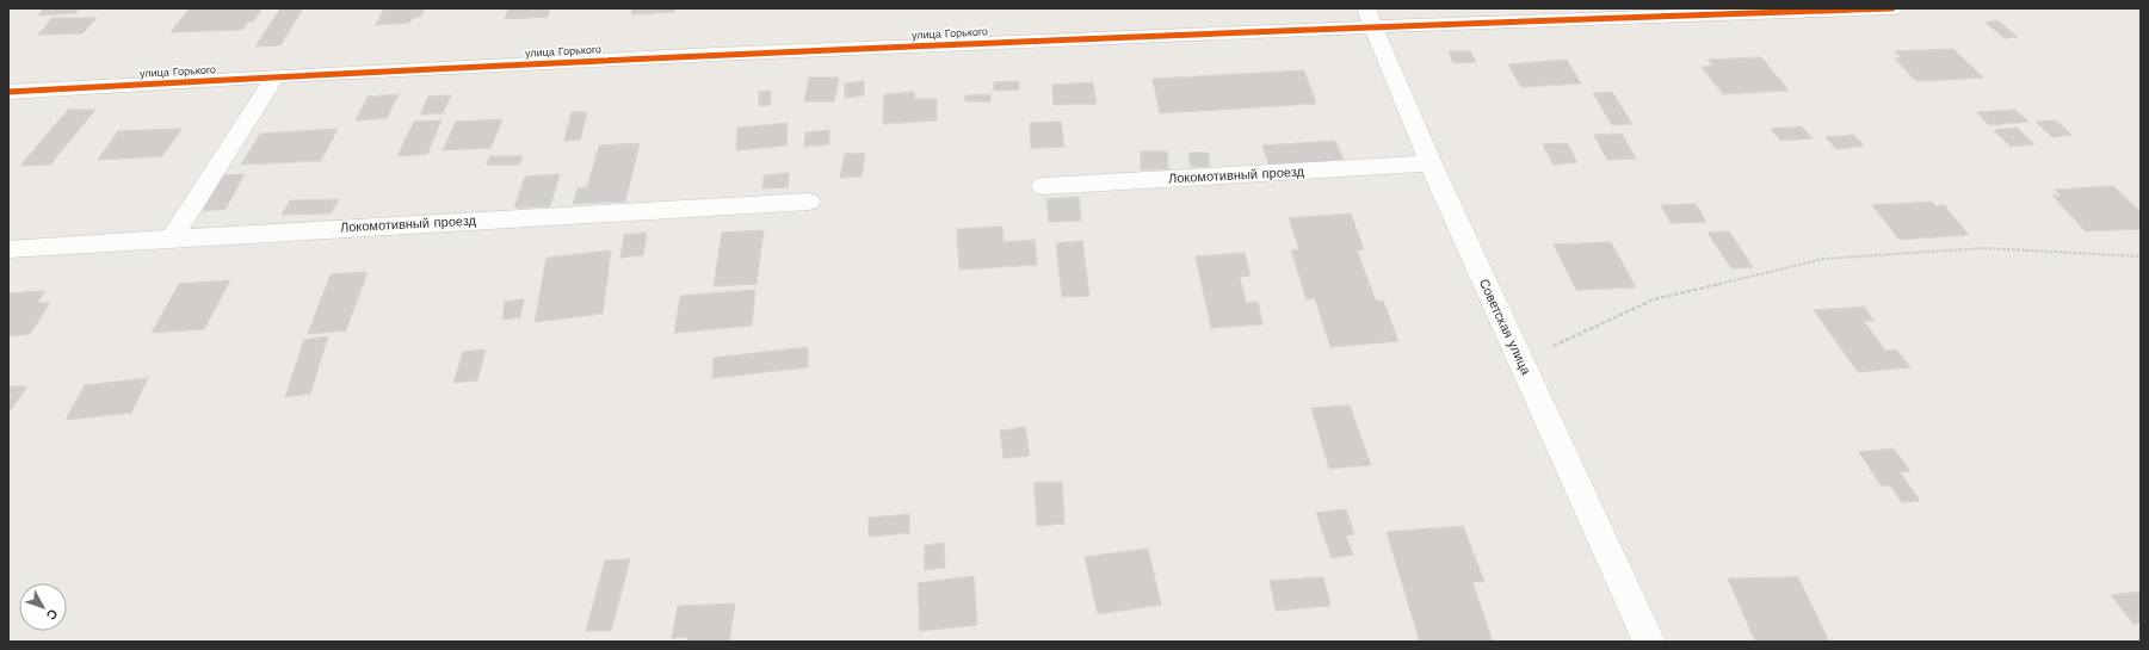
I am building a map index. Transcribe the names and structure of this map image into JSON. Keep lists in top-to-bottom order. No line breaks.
{"streets":{"street":["улица Горького","Локомотивный проезд","Советская улица"]},"crossings":[["улица Горького","Советская улица"],["Локомотивный проезд","Советская улица"]],"north":"bottom right"}
